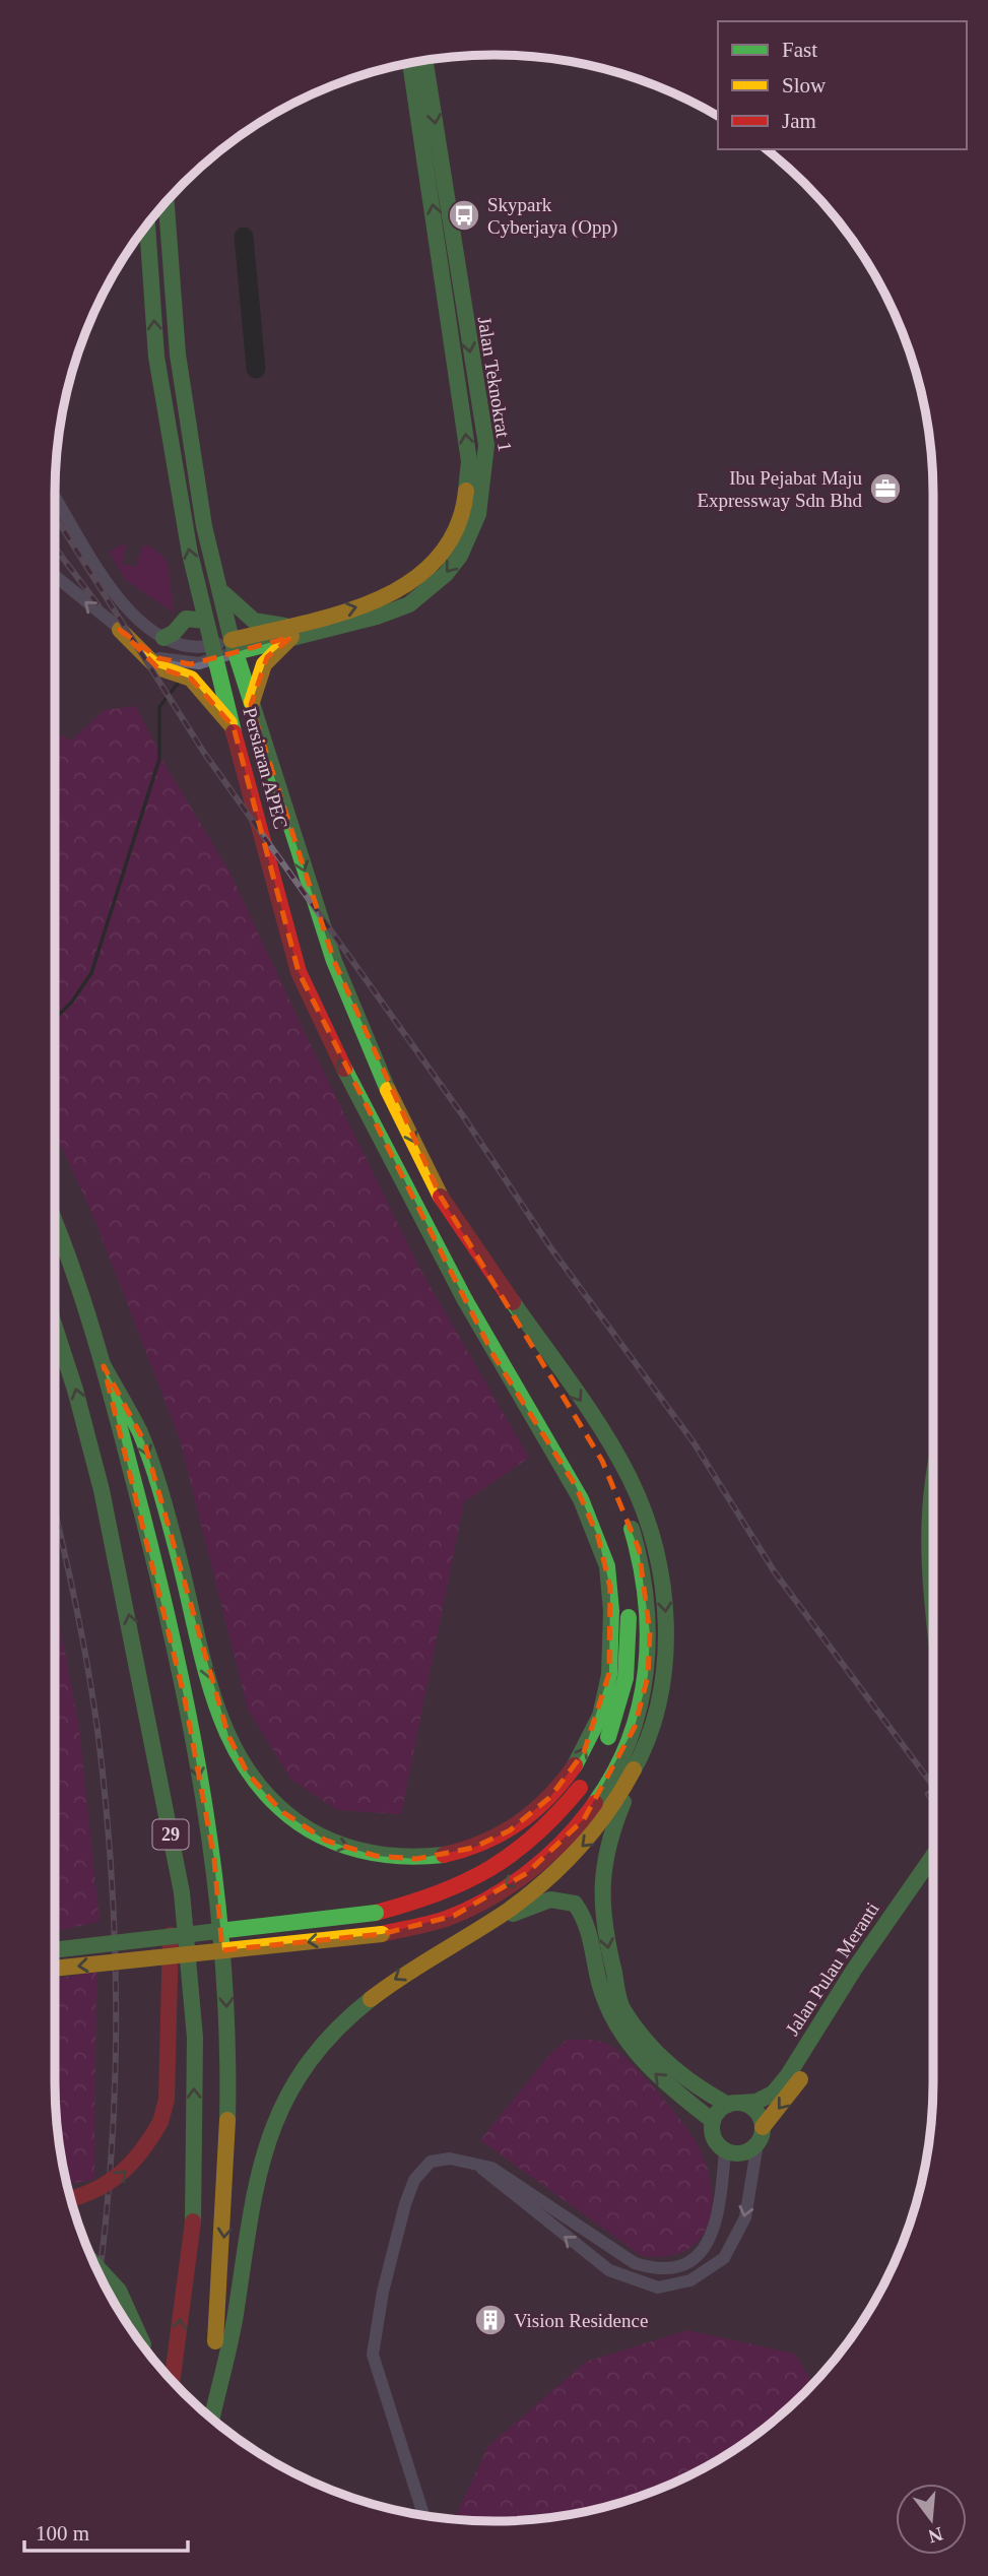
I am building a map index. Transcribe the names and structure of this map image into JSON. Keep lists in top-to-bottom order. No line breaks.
{"streets":{"main road":["Jalan Teknokrat 1","Persiaran APEC","29","Jalan Pulau Meranti"]},"crossings":[["Jalan Teknokrat 1","Persiaran APEC"]],"places":{"bus stop":["Skypark Cyberjaya (Opp)"],"office":["Ibu Pejabat Maju Expressway Sdn Bhd"],"building":["Vision Residence"]},"legend":["Fast","Slow","Jam"],"scale_bar":"100 m","north":"bottom"}
